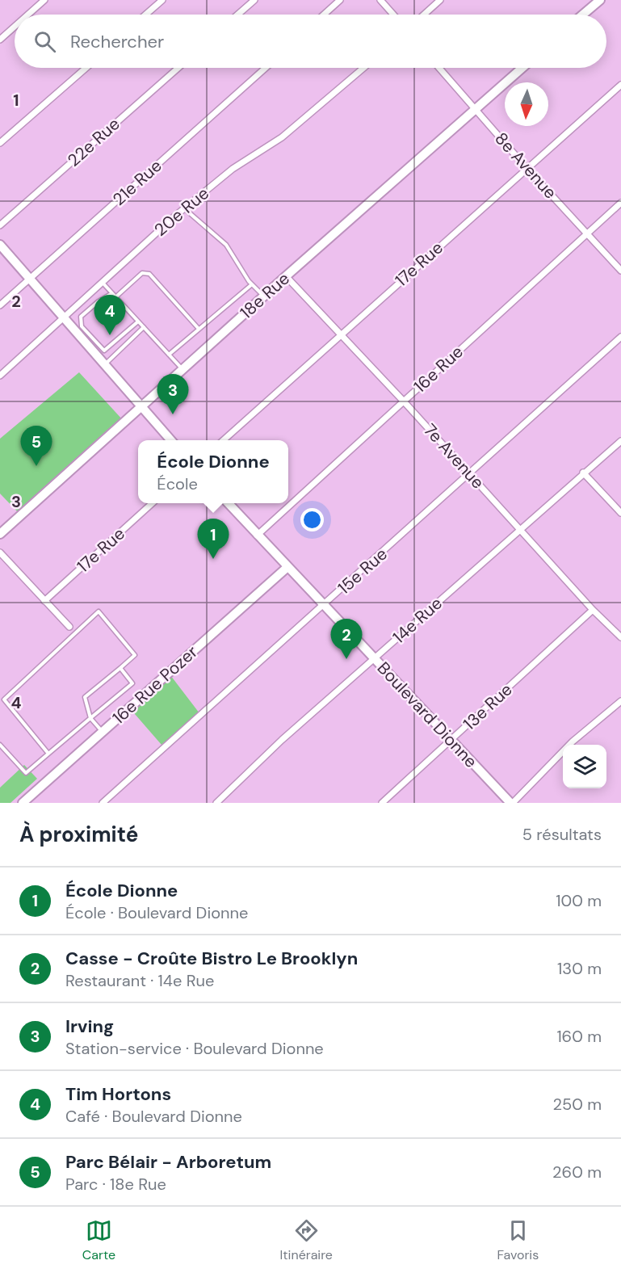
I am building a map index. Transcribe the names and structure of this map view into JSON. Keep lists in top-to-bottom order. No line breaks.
{"streets":{"main road":["18e Rue","16e Rue Pozer","Boulevard Dionne"],"street":["22e Rue","8e Avenue","21e Rue","20e Rue","17e Rue","16e Rue","7e Avenue","15e Rue","14e Rue","13e Rue"]},"crossings":[["8e Avenue","17e Rue"],["8e Avenue","18e Rue"],["8e Avenue","16e Rue"],["17e Rue","7e Avenue"],["18e Rue","7e Avenue"],["16e Rue","7e Avenue"],["16e Rue","Boulevard Dionne"],["7e Avenue","15e Rue"],["7e Avenue","14e Rue"],["7e Avenue","13e Rue"],["15e Rue","Boulevard Dionne"],["14e Rue","Boulevard Dionne"],["16e Rue Pozer","Boulevard Dionne"],["13e Rue","Boulevard Dionne"]],"north":"bottom","page":{"search":"Rechercher","pins":["4","3","5","1","2"],"popup":["École Dionne","École"],"heading":["À proximité","5 résultats"],"list":[{"mark":"1","name":"École Dionne","note":"École · Boulevard Dionne","value":"100 m"},{"mark":"2","name":"Casse - Croûte Bistro Le Brooklyn","note":"Restaurant · 14e Rue","value":"130 m"},{"mark":"3","name":"Irving","note":"Station-service · Boulevard Dionne","value":"160 m"},{"mark":"4","name":"Tim Hortons","note":"Café · Boulevard Dionne","value":"250 m"},{"mark":"5","name":"Parc Bélair - Arboretum","note":"Parc · 18e Rue","value":"260 m"}],"nav":["Carte","Itinéraire","Favoris"]},"grid":{"rows":["1","2","3","4"]}}
